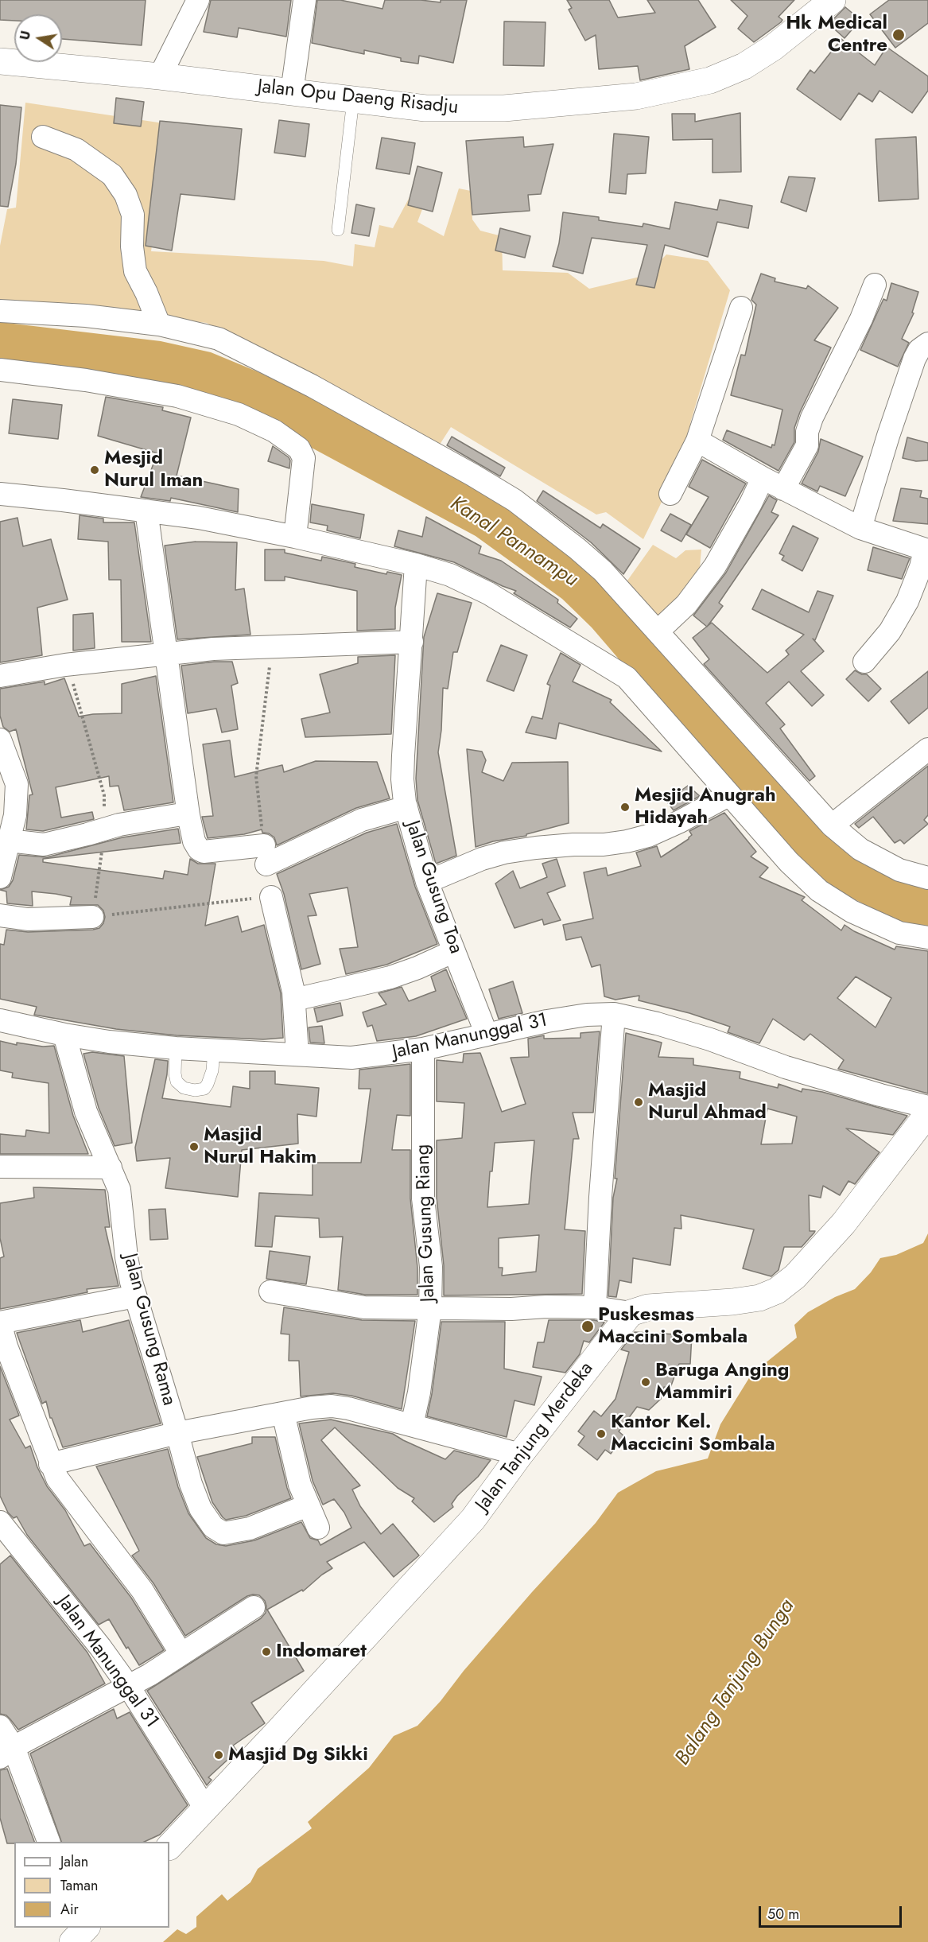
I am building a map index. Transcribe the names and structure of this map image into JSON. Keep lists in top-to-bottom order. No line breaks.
{"streets":{"street":["Jalan Opu Daeng Risadju","Jalan Gusung Toa","Jalan Manunggal 31","Jalan Gusung Riang","Jalan Gusung Rama","Jalan Tanjung Merdeka"]},"crossings":[["Jalan Gusung Toa","Jalan Manunggal 31"],["Jalan Manunggal 31","Jalan Gusung Riang"],["Jalan Manunggal 31","Jalan Gusung Rama"],["Jalan Manunggal 31","Jalan Tanjung Merdeka"]],"water":["Kanal Pannampu","Balang Tanjung Bunga"],"places":["Hk Medical Centre","Mesjid Nurul Iman","Mesjid Anugrah Hidayah","Masjid Nurul Ahmad","Masjid Nurul Hakim","Puskesmas Maccini Sombala","Baruga Anging Mammiri","Kantor Kel. Maccicini Sombala","Indomaret","Masjid Dg Sikki"],"legend":["Jalan","Taman","Air"],"scale_bar":"50 m","north":"left"}
